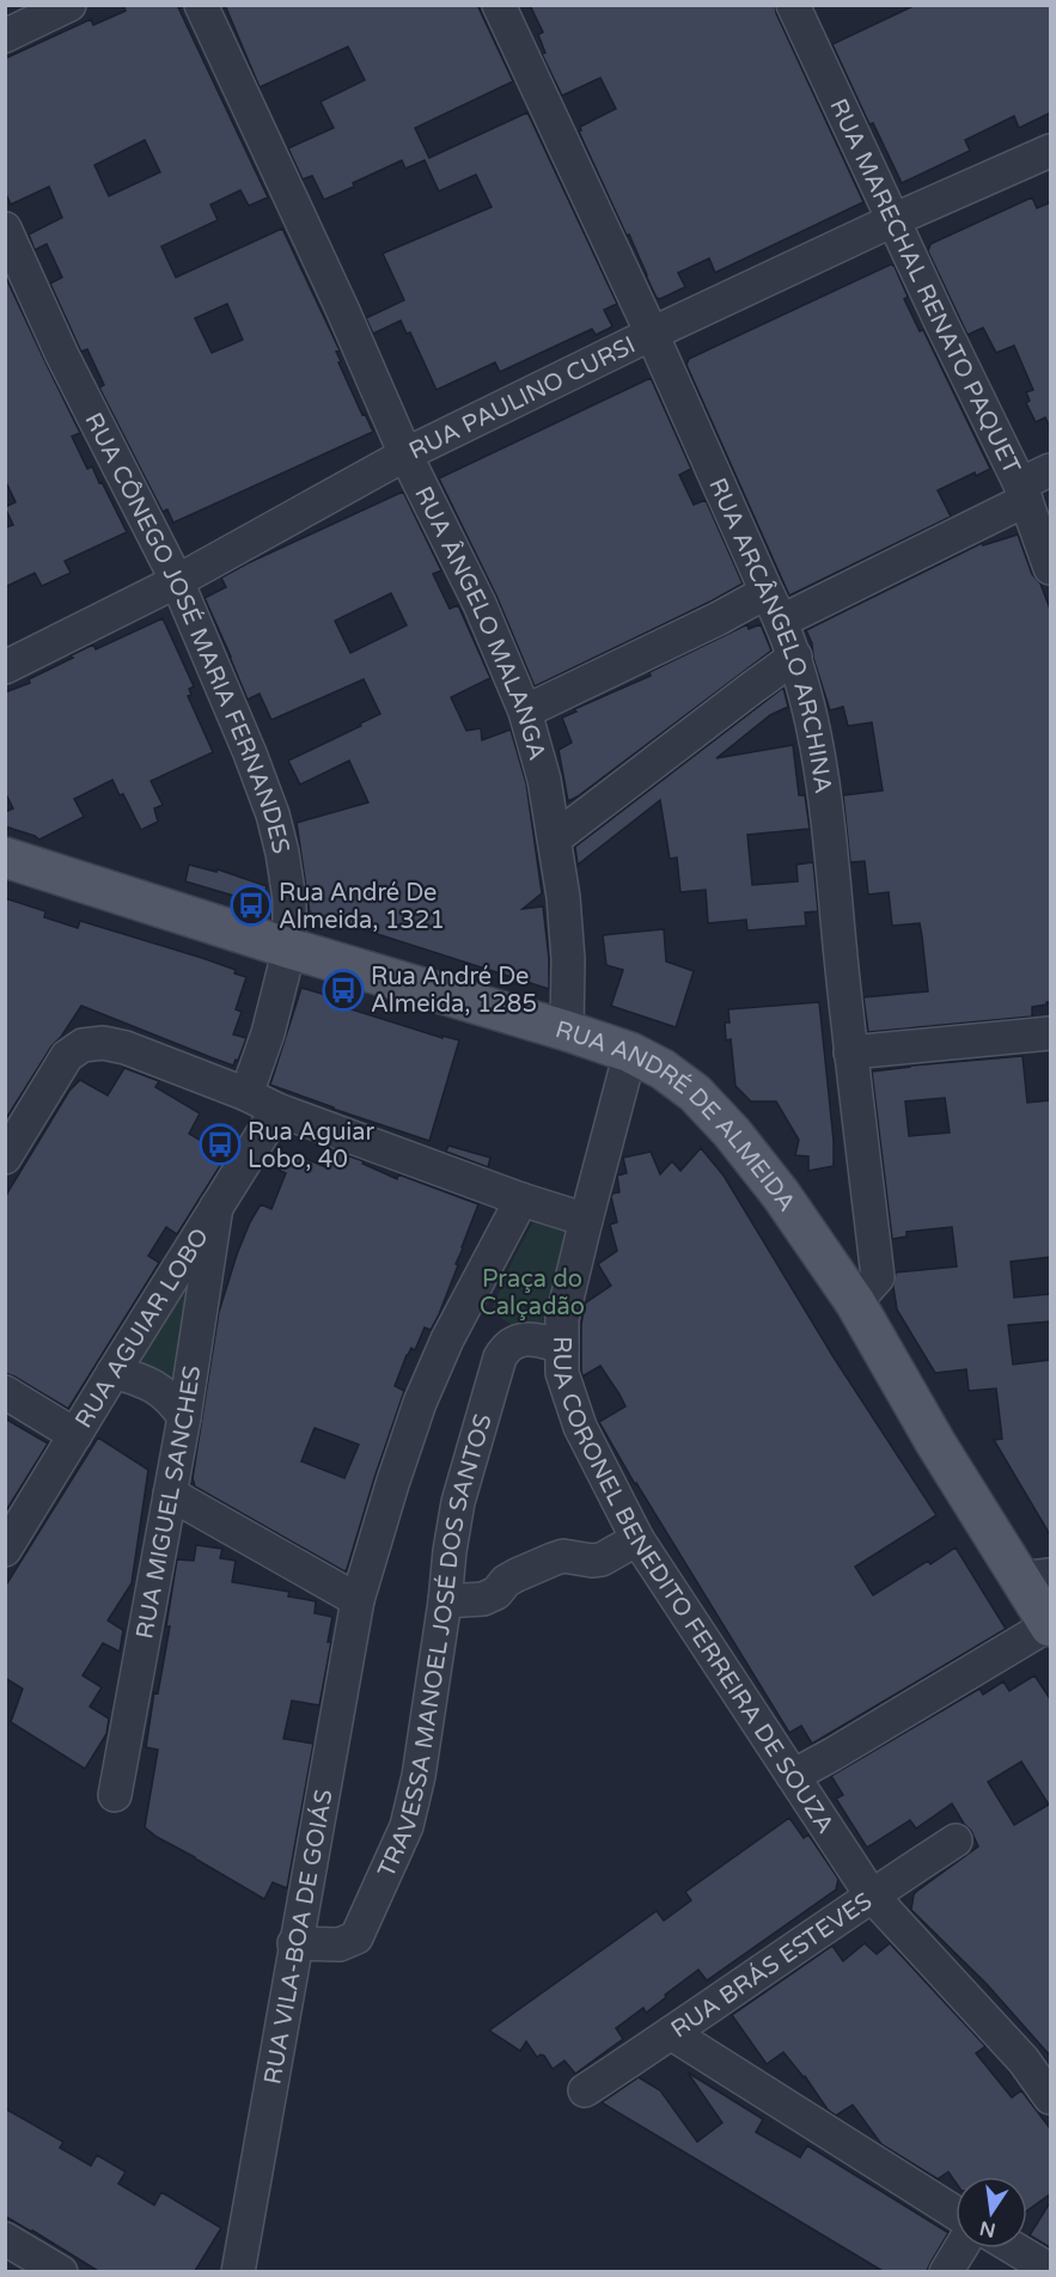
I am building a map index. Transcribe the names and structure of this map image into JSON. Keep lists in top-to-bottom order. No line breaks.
{"streets":{"main road":["RUA ANDRÉ DE ALMEIDA"],"street":["RUA MARECHAL RENATO PAQUET","RUA PAULINO CURSI","RUA ÂNGELO MALANGA","RUA CÔNEGO JOSÉ MARIA FERNANDES","RUA ARCÂNGELO ARCHINA","RUA AGUIAR LOBO","RUA MIGUEL SANCHES","RUA CORONEL BENEDITO FERREIRA DE SOUZA","TRAVESSA MANOEL JOSÉ DOS SANTOS","RUA VILA-BOA DE GOIÁS","RUA BRÁS ESTEVES"]},"crossings":[["RUA MARECHAL RENATO PAQUET","RUA PAULINO CURSI"],["RUA PAULINO CURSI","RUA ÂNGELO MALANGA"],["RUA PAULINO CURSI","RUA CÔNEGO JOSÉ MARIA FERNANDES"],["RUA PAULINO CURSI","RUA ARCÂNGELO ARCHINA"],["RUA ÂNGELO MALANGA","RUA ANDRÉ DE ALMEIDA"],["RUA CÔNEGO JOSÉ MARIA FERNANDES","RUA ANDRÉ DE ALMEIDA"],["RUA ARCÂNGELO ARCHINA","RUA ANDRÉ DE ALMEIDA"],["RUA ANDRÉ DE ALMEIDA","RUA CORONEL BENEDITO FERREIRA DE SOUZA"],["RUA AGUIAR LOBO","RUA MIGUEL SANCHES"],["RUA CORONEL BENEDITO FERREIRA DE SOUZA","TRAVESSA MANOEL JOSÉ DOS SANTOS"],["RUA CORONEL BENEDITO FERREIRA DE SOUZA","RUA BRÁS ESTEVES"],["TRAVESSA MANOEL JOSÉ DOS SANTOS","RUA VILA-BOA DE GOIÁS"]],"parks":["Praça do Calçadão"],"places":{"bus stop":["Rua André De Almeida, 1321","Rua André De Almeida, 1285","Rua Aguiar Lobo, 40"]},"north":"bottom"}
